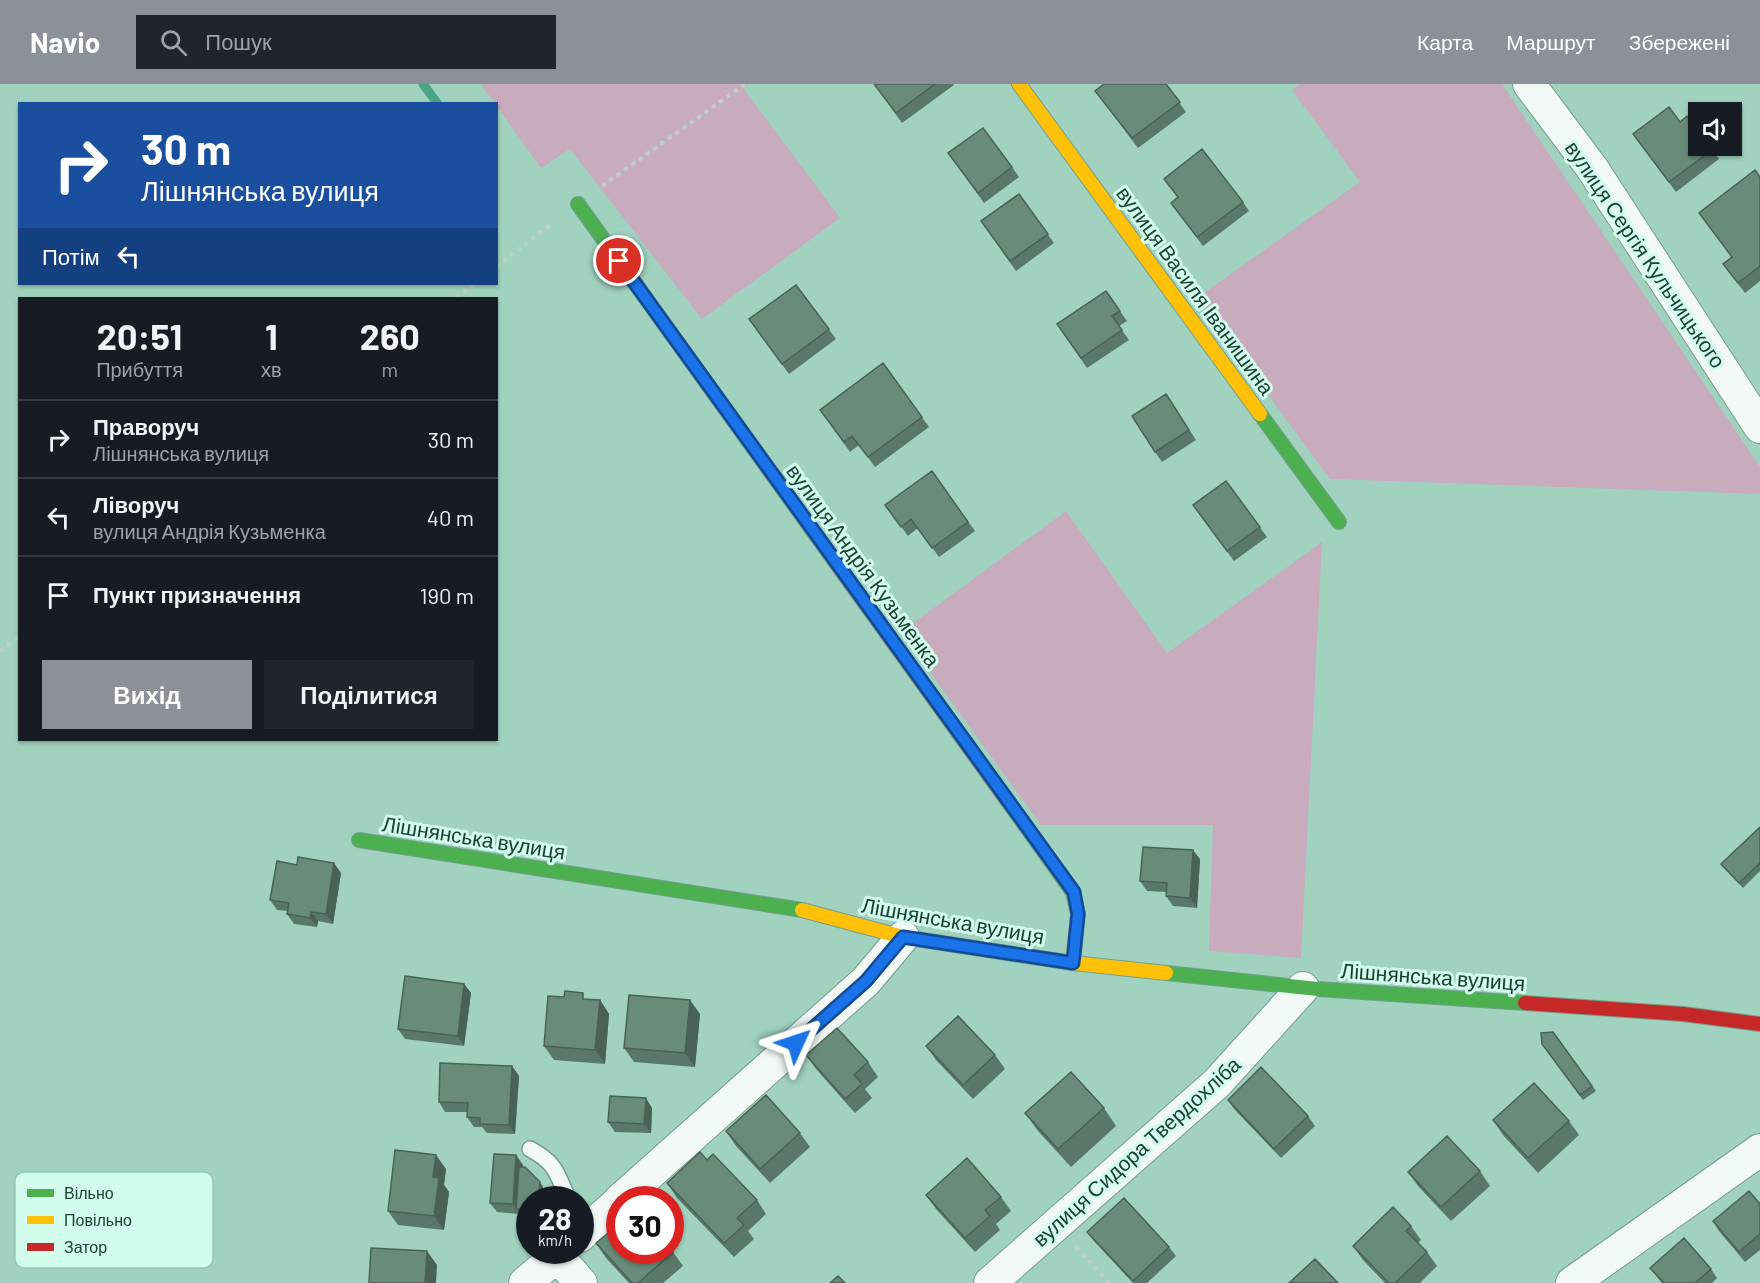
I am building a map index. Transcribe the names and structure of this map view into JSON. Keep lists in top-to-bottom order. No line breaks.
{"streets":{"street":["вулиця Сергія Кульчицького","вулиця Василя Іванишина","вулиця Андрія Кузьменка","Лішнянська вулиця","вулиця Сидора Твердохліба"]},"crossings":[["вулиця Андрія Кузьменка","Лішнянська вулиця"],["Лішнянська вулиця","вулиця Сидора Твердохліба"]],"legend":["Вільно","Повільно","Затор"],"page":{"header":"Navio","search":"Пошук","nav":["Карта","Маршрут","Збережені"],"turn":["30 m","Лішнянська вулиця"],"then":"Потім","eta":["20:51","Прибуття","1","хв","260","m"],"list":[{"name":"Праворуч","note":"Лішнянська вулиця","value":"30 m"},{"name":"Ліворуч","note":"вулиця Андрія Кузьменка","value":"40 m"},{"name":"Пункт призначення","value":"190 m"}],"buttons":["Вихід","Поділитися"],"speed":"28 km/h","limit":"30"}}
